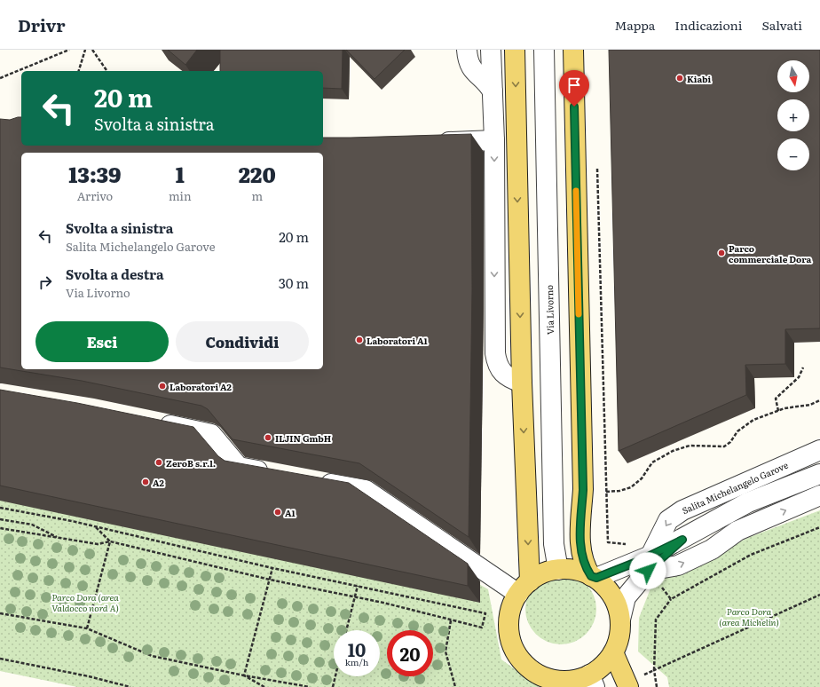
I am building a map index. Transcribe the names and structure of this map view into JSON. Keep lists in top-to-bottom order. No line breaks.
{"streets":{"street":["Via Livorno","Salita Michelangelo Garove"]},"crossings":[["Via Livorno","Salita Michelangelo Garove"]],"parks":["Parco Dora (area Valdocco nord A)","Parco Dora (area Michelin)"],"places":["Kiabi","Parco commerciale Dora","Laboratori A1","Laboratori A2","ILJIN GmbH","ZeroB s.r.l.","A2","A1"],"north":"bottom","page":{"header":"Drivr","nav":["Mappa","Indicazioni","Salvati"],"map_buttons":["+","−"],"turn":["20 m","Svolta a sinistra"],"eta":["13:39","Arrivo","1","min","220","m"],"list":[{"name":"Svolta a sinistra","note":"Salita Michelangelo Garove","value":"20 m"},{"name":"Svolta a destra","note":"Via Livorno","value":"30 m"}],"buttons":["Esci","Condividi"],"speed":"10 km/h","limit":"20"}}
